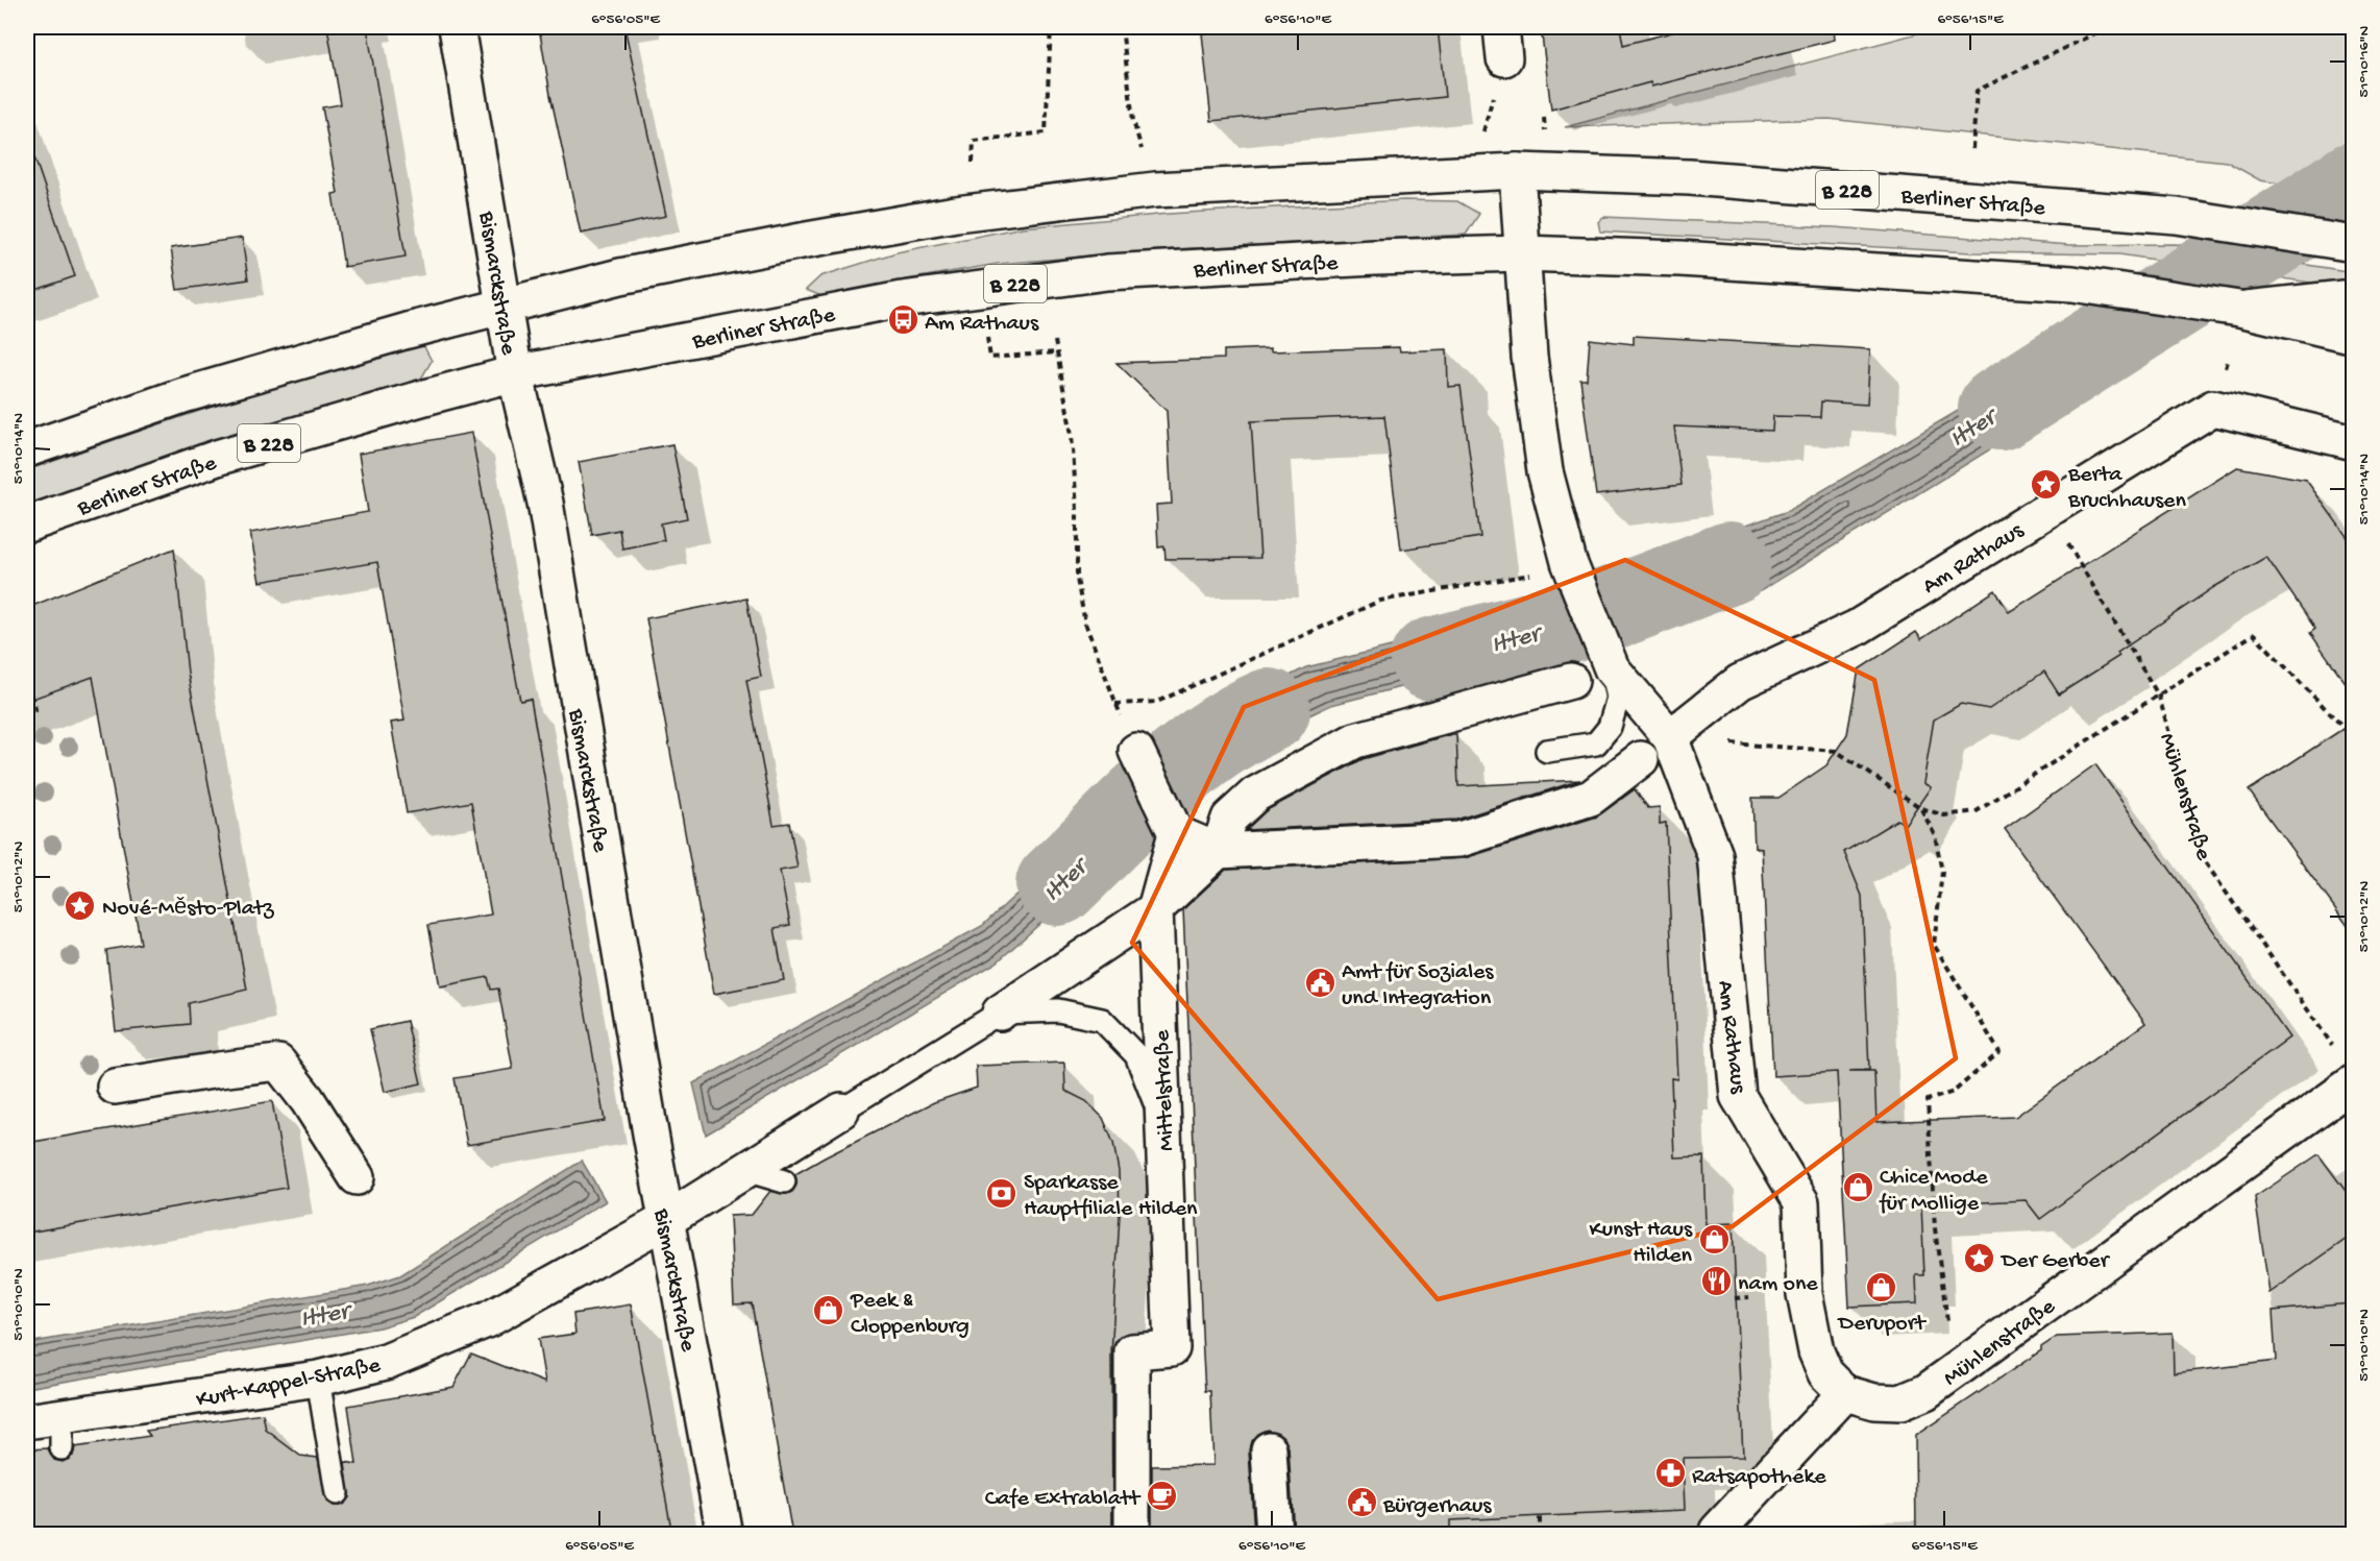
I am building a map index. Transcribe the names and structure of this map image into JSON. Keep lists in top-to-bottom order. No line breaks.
{"streets":{"street":["B 228","Berliner Straße","Bismarckstraße","Am Rathaus","Mühlenstraße","Mittelstraße","Kurt-Kappel-Straße"]},"crossings":[["Berliner Straße","Bismarckstraße"],["Berliner Straße","Am Rathaus"],["Bismarckstraße","Kurt-Kappel-Straße"],["Am Rathaus","Mühlenstraße"]],"water":["Itter"],"places":{"bus stop":["Am Rathaus"],"place":["Berta Bruchhausen","Nové-Město-Platz","Der Gerber"],"public building":["Amt für Soziales und Integration","Bürgerhaus"],"shop":["Chice Mode für Mollige","Kunst Haus Hilden","Deruport","Peek & Cloppenburg"],"bank":["Sparkasse Hauptfiliale Hilden"],"restaurant":["nam one"],"pharmacy":["Ratsapotheke"],"cafe":["Cafe Extrablatt"]},"coordinates":["6°56'05\"E","6°56'10\"E","6°56'15\"E","51°10'16\"N","51°10'14\"N","51°10'12\"N","51°10'10\"N"]}
